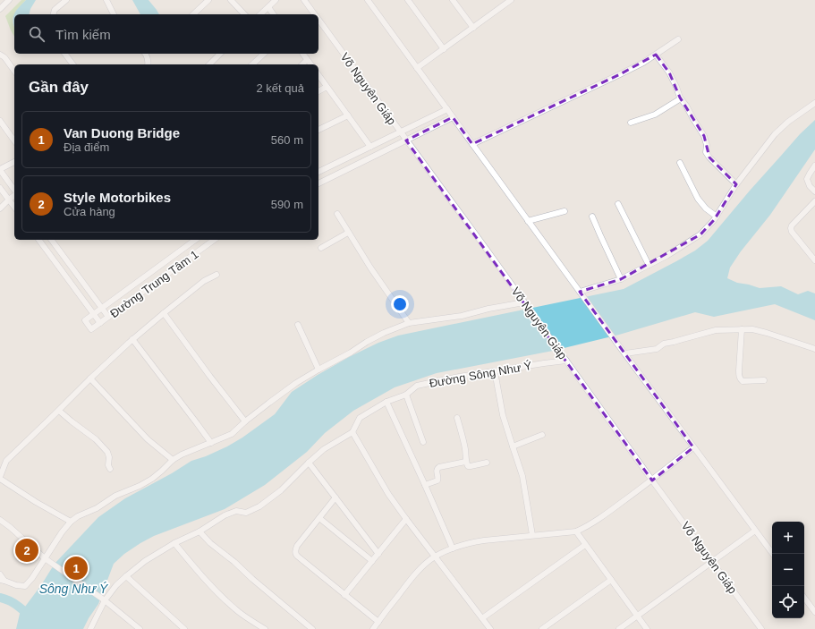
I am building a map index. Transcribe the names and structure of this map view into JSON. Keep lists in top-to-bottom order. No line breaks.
{"streets":{"street":["Võ Nguyên Giáp","Đường Trung Tâm 1","Đường Sông Như Ý"]},"crossings":[["Võ Nguyên Giáp","Đường Sông Như Ý"]],"water":["Sông Như Ý"],"page":{"search":"Tìm kiếm","heading":["Gần đây","2 kết quả"],"list":[{"mark":"1","name":"Van Duong Bridge","note":"Địa điểm","value":"560 m"},{"mark":"2","name":"Style Motorbikes","note":"Cửa hàng","value":"590 m"}],"map_buttons":["+","−"],"pins":["2","1"]}}
